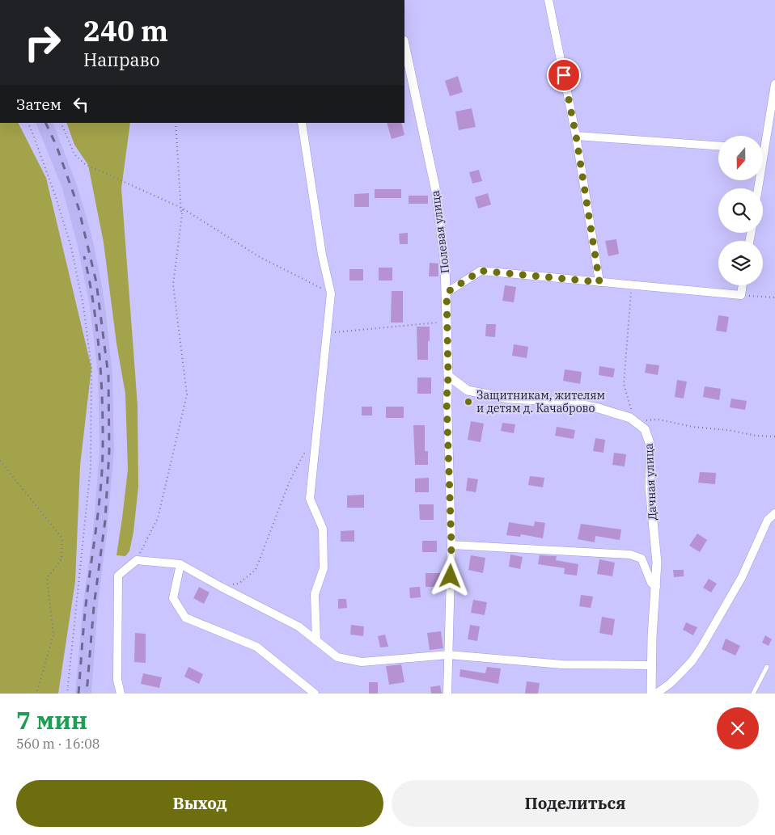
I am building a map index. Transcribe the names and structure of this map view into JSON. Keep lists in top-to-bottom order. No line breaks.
{"streets":{"street":["Полевая улица","Дачная улица"]},"places":["Защитникам, жителям и детям д. Качаброво"],"north":"bottom","page":{"turn":["240 m","Направо"],"then":"Затем","heading":["7 мин","560 m · 16:08"],"buttons":["Выход","Поделиться"]}}
